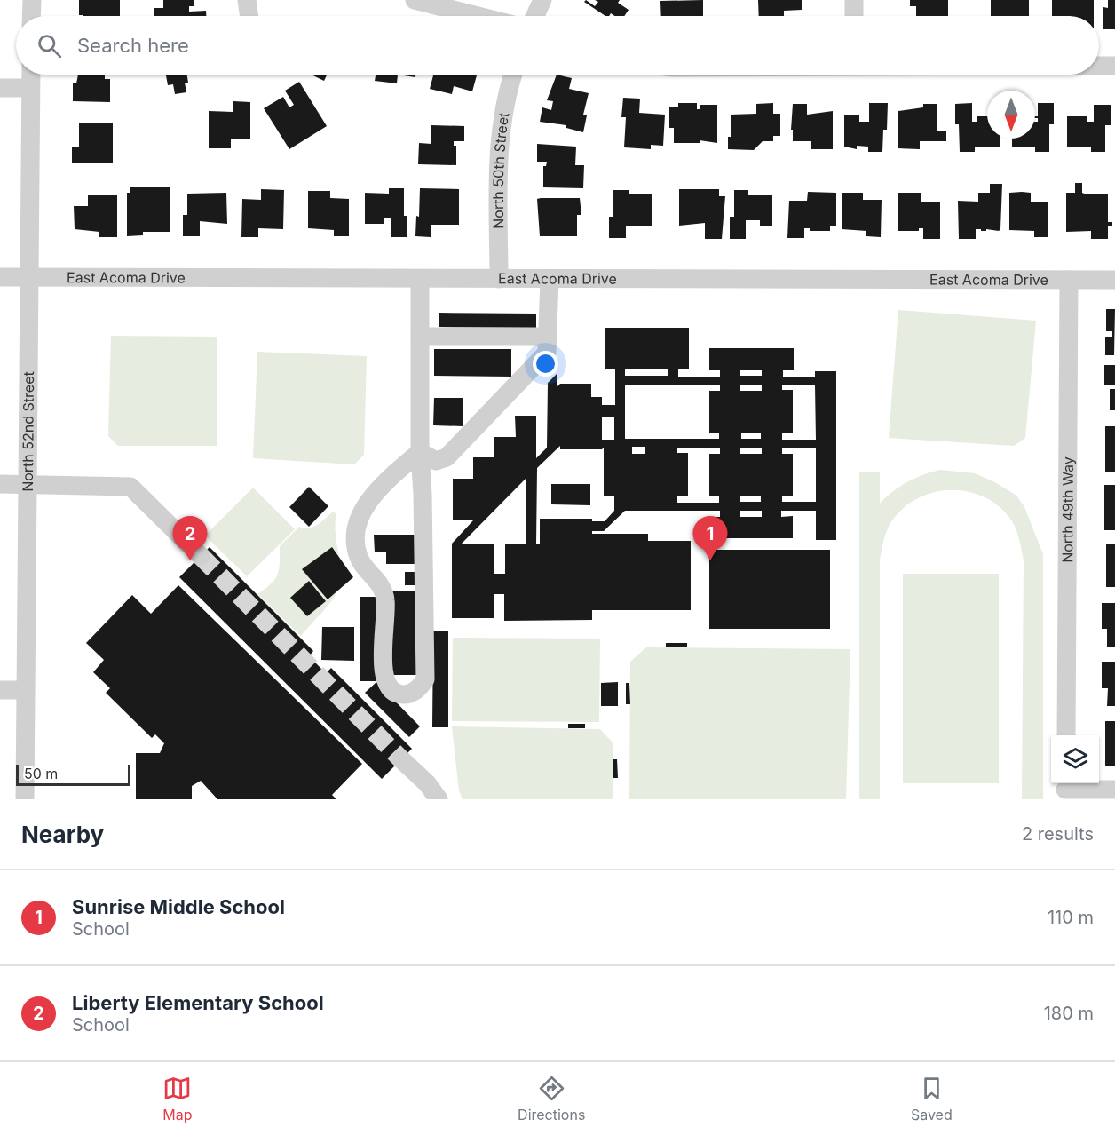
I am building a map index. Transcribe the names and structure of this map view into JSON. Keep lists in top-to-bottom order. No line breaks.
{"streets":{"street":["North 50th Street","East Acoma Drive","North 52nd Street","North 49th Way"]},"crossings":[["North 50th Street","East Acoma Drive"],["East Acoma Drive","North 52nd Street"],["East Acoma Drive","North 49th Way"]],"scale_bar":"50 m","north":"bottom","page":{"search":"Search here","pins":["1","2"],"scale":"50 m","heading":["Nearby","2 results"],"list":[{"mark":"1","name":"Sunrise Middle School","note":"School","value":"110 m"},{"mark":"2","name":"Liberty Elementary School","note":"School","value":"180 m"}],"nav":["Map","Directions","Saved"]}}
